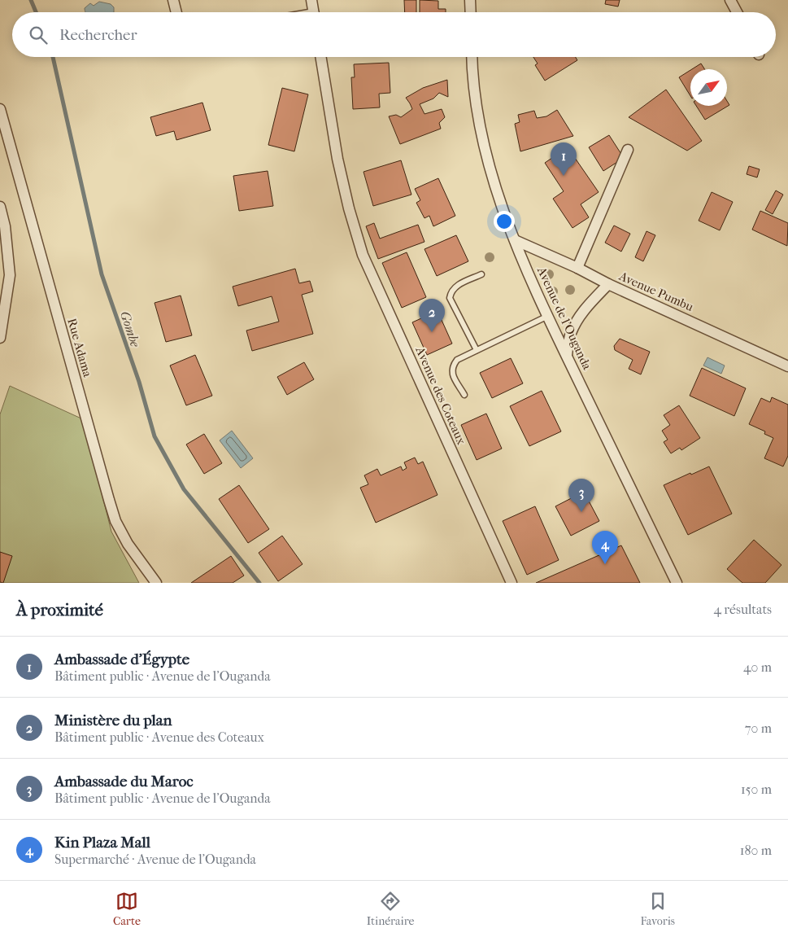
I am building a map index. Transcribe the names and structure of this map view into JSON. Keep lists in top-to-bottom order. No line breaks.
{"streets":{"street":["Avenue Pumbu","Avenue de l’Ouganda","Rue Adama","Avenue des Coteaux"]},"crossings":[["Avenue Pumbu","Avenue de l’Ouganda"]],"water":["Gombe"],"north":"top right","page":{"search":"Rechercher","pins":["1","2","3","4"],"heading":["À proximité","4 résultats"],"list":[{"mark":"1","name":"Ambassade d'Égypte","note":"Bâtiment public · Avenue de l’Ouganda","value":"40 m"},{"mark":"2","name":"Ministère du plan","note":"Bâtiment public · Avenue des Coteaux","value":"70 m"},{"mark":"3","name":"Ambassade du Maroc","note":"Bâtiment public · Avenue de l’Ouganda","value":"150 m"},{"mark":"4","name":"Kin Plaza Mall","note":"Supermarché · Avenue de l’Ouganda","value":"180 m"}],"nav":["Carte","Itinéraire","Favoris"]}}
